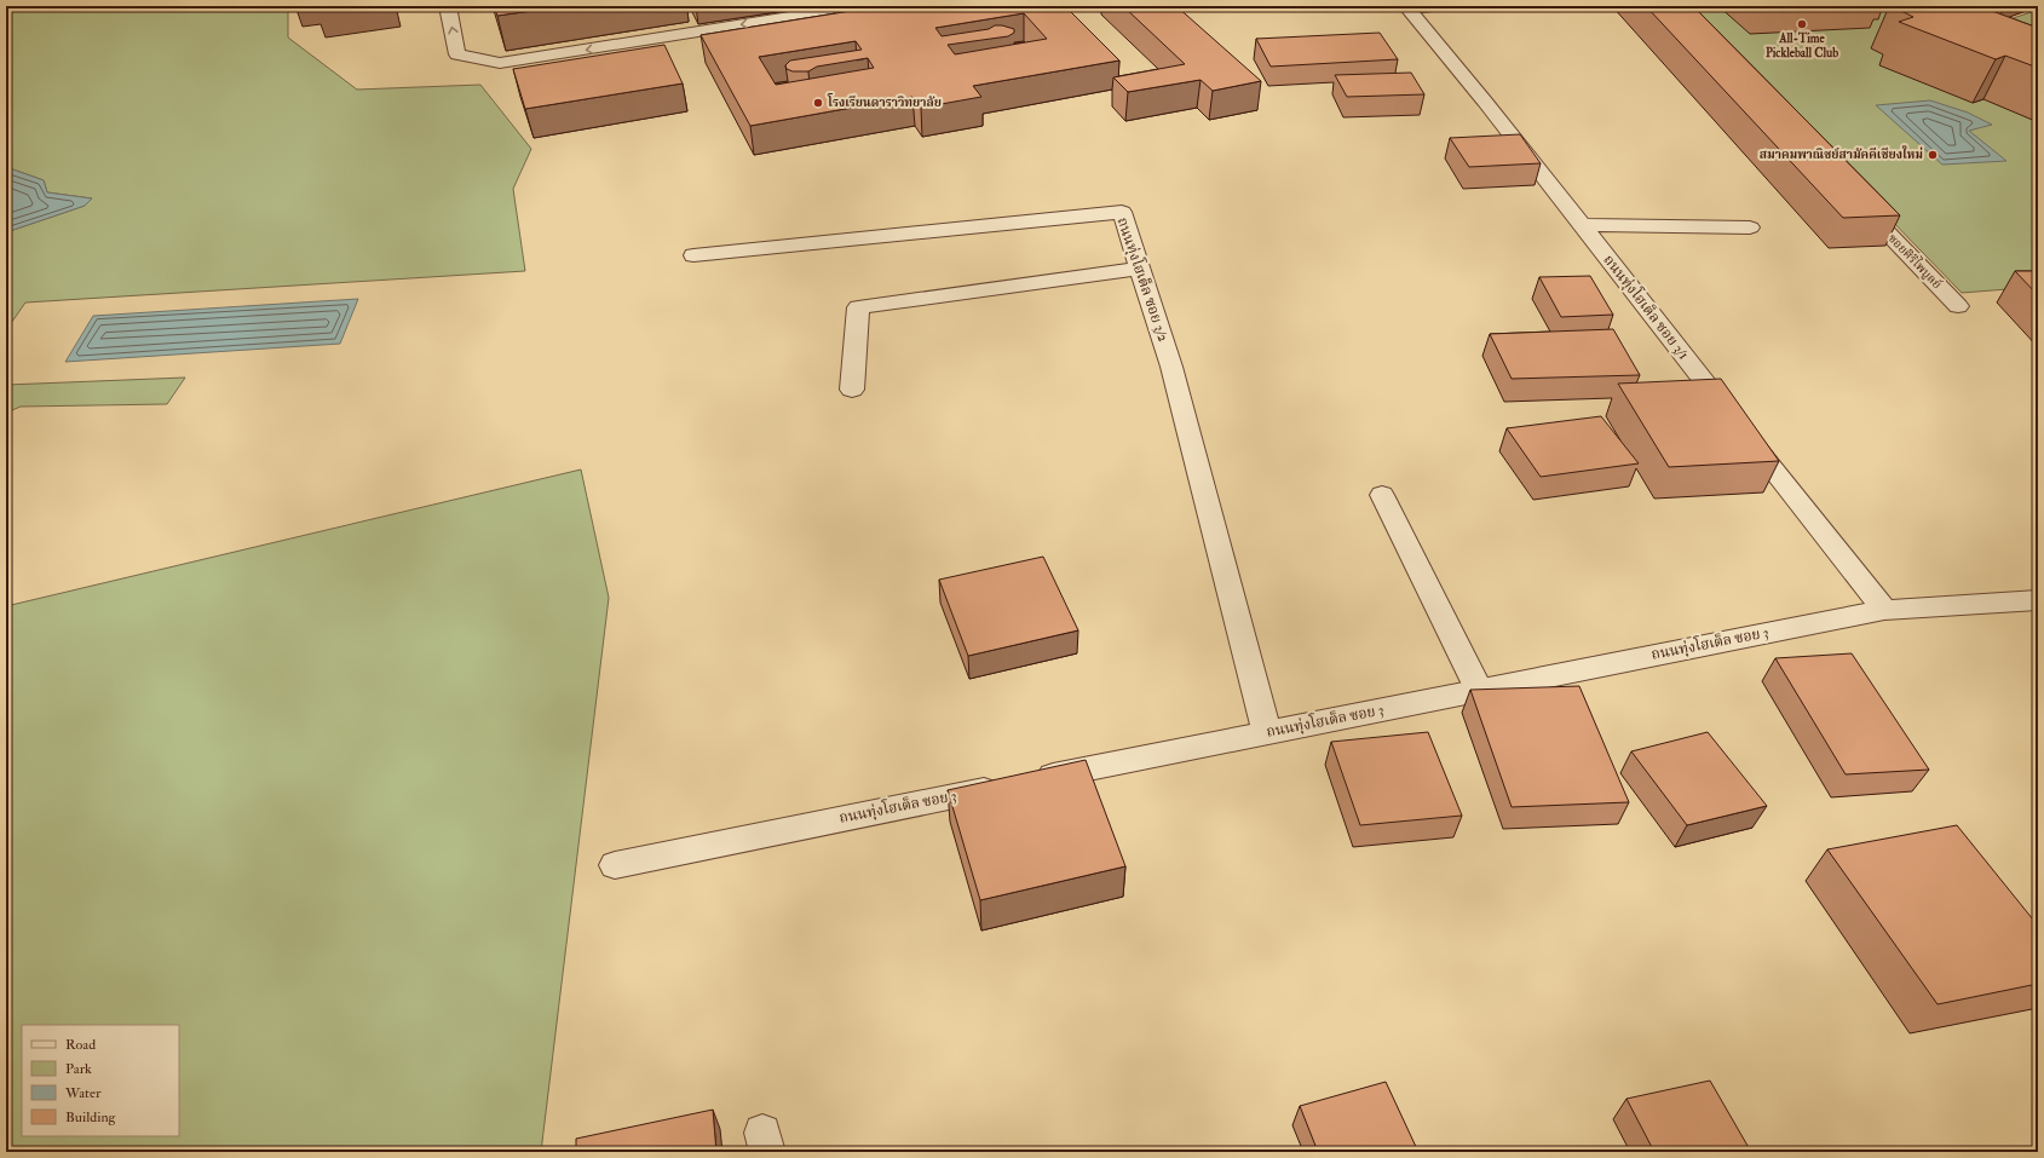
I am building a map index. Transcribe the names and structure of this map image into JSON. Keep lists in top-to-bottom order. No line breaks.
{"streets":{"street":["ซอยศิริไพบูลย์","ถนนทุ่งโฮเต็ล ซอย 3/2","ถนนทุ่งโฮเต็ล ซอย 3/1","ถนนทุ่งโฮเต็ล ซอย 3"]},"crossings":[["ถนนทุ่งโฮเต็ล ซอย 3/2","ถนนทุ่งโฮเต็ล ซอย 3"],["ถนนทุ่งโฮเต็ล ซอย 3/1","ถนนทุ่งโฮเต็ล ซอย 3"]],"places":["All-Time Pickleball Club","โรงเรียนดาราวิทยาลัย","สมาคมพาณิชย์สามัคคีเชียงใหม่"],"legend":["Road","Park","Water","Building"]}
